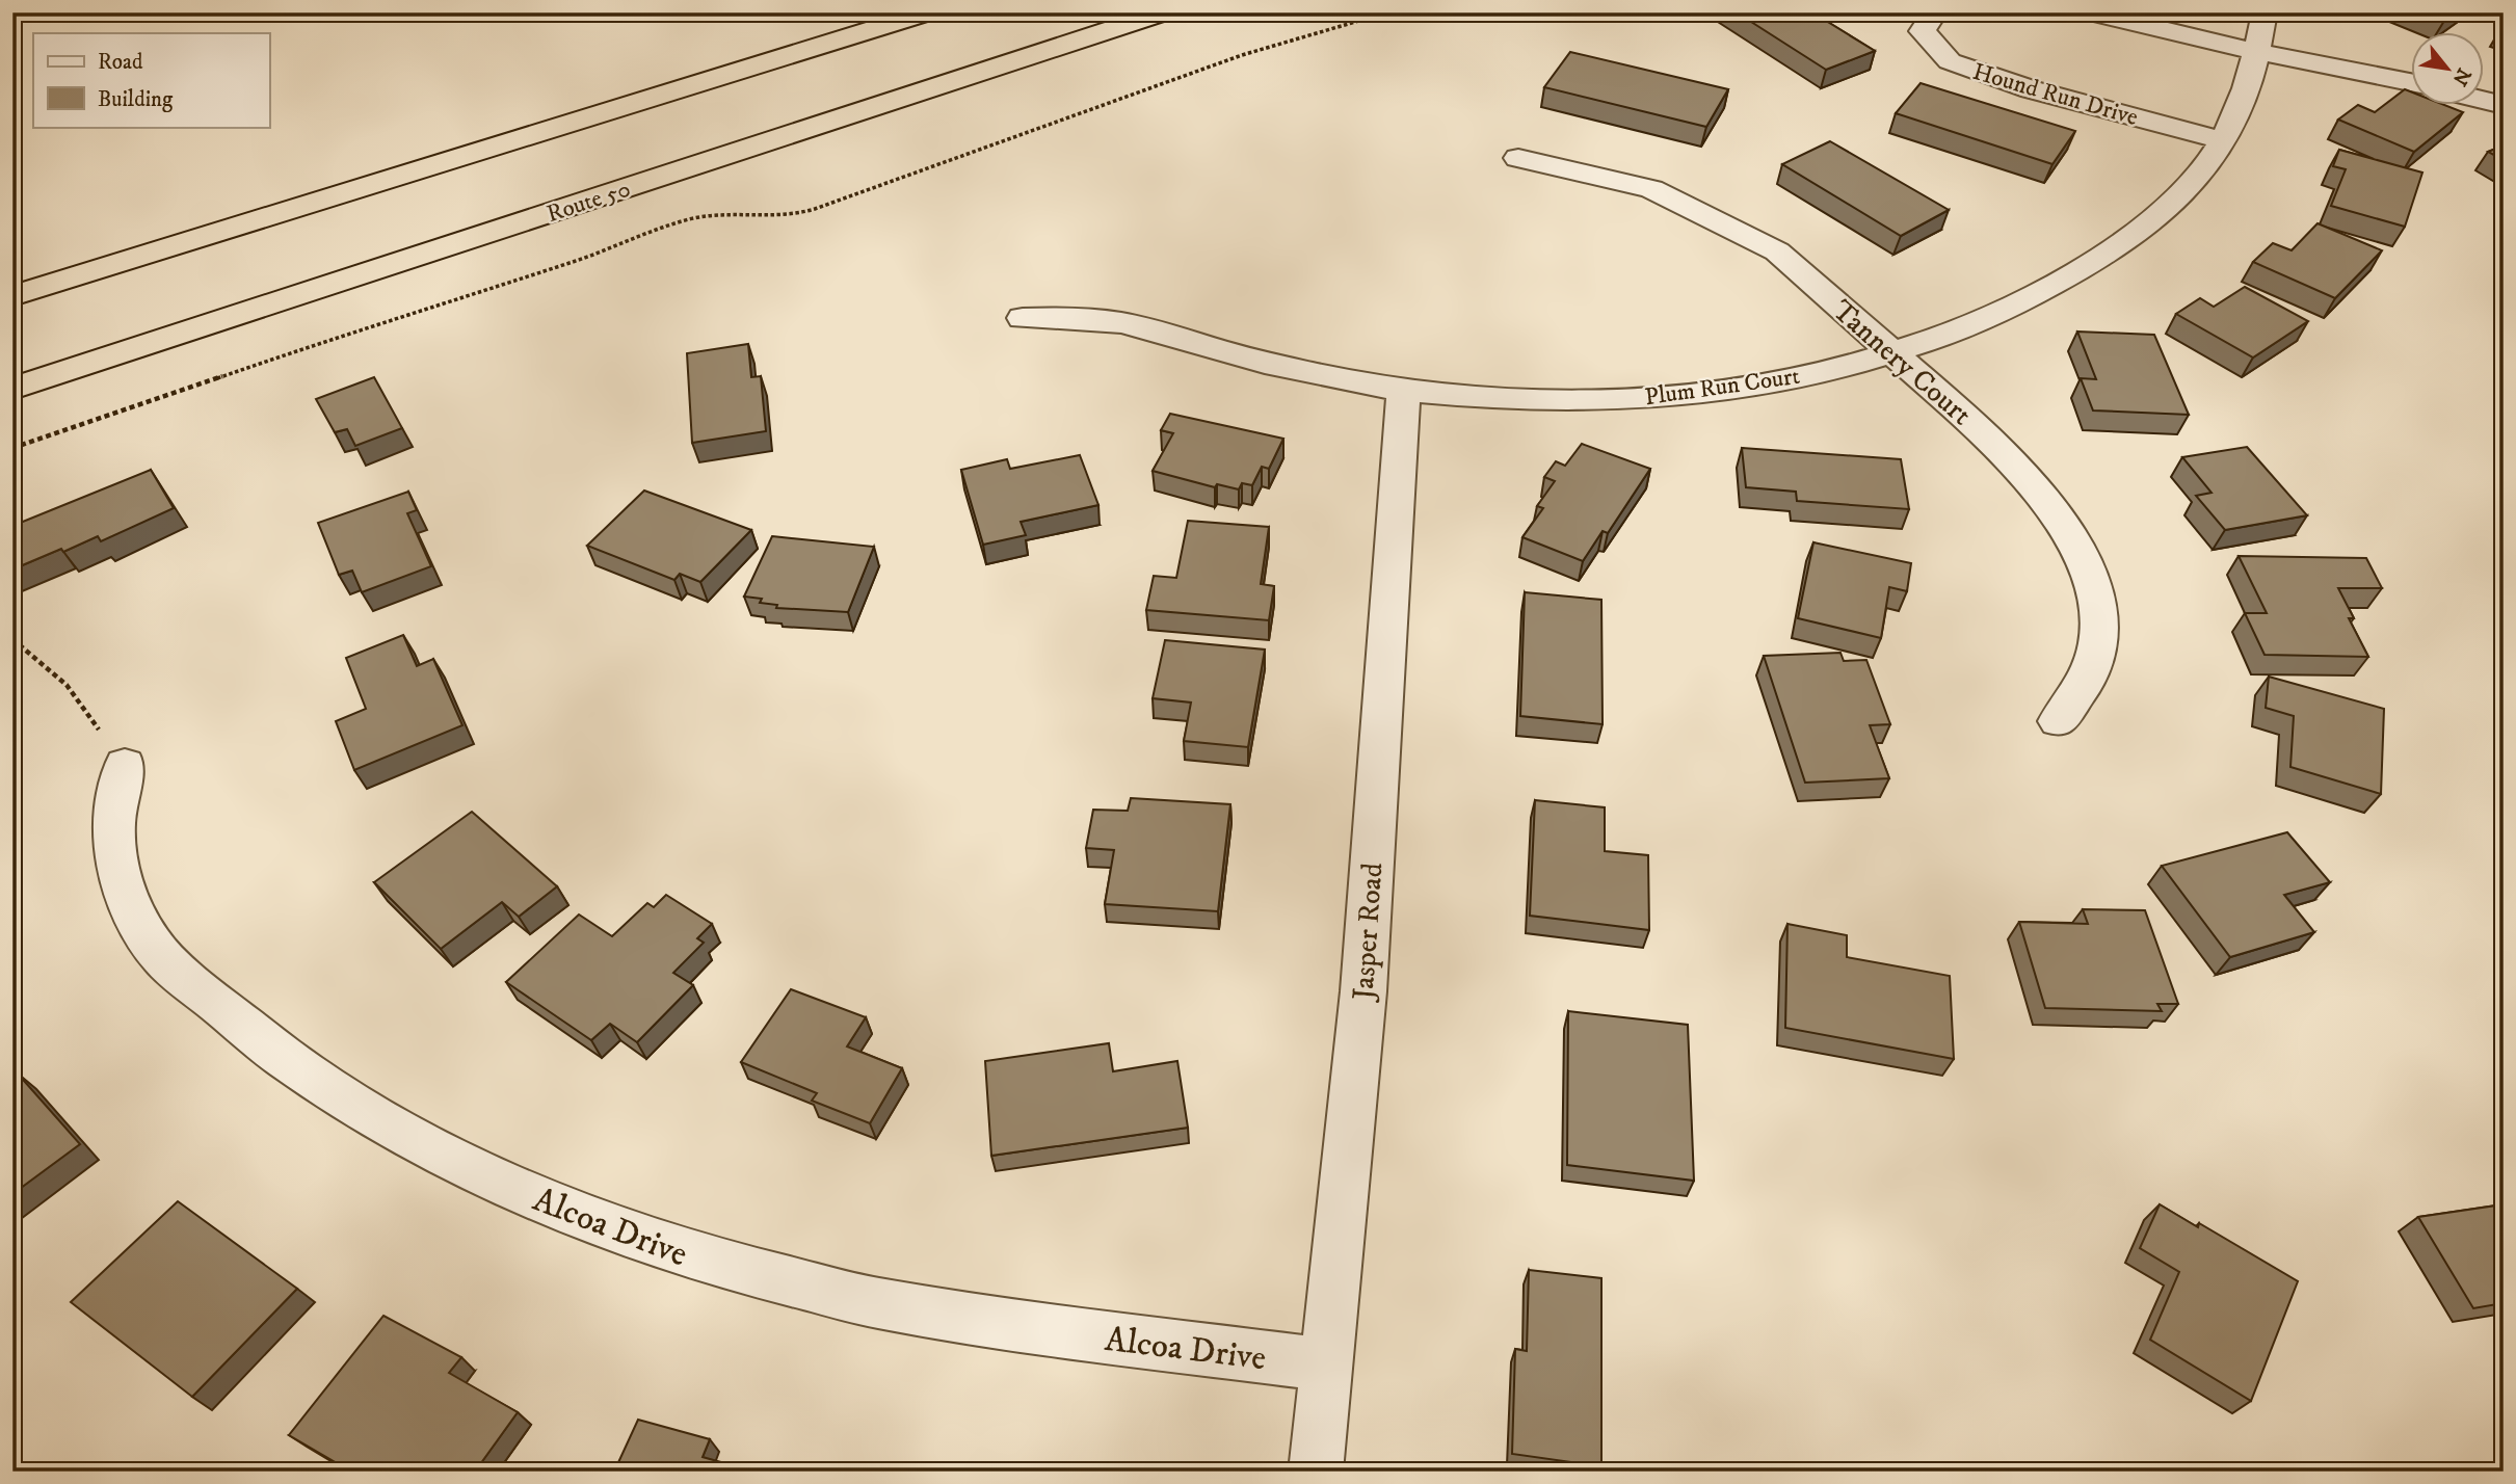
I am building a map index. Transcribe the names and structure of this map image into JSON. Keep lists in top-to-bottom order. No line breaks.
{"streets":{"highway":["Route 50"],"street":["Hound Run Drive","Tannery Court","Plum Run Court","Jasper Road","Alcoa Drive"]},"crossings":[["Hound Run Drive","Plum Run Court"],["Tannery Court","Plum Run Court"],["Plum Run Court","Jasper Road"],["Jasper Road","Alcoa Drive"]],"legend":["Road","Building"],"north":"bottom right"}
